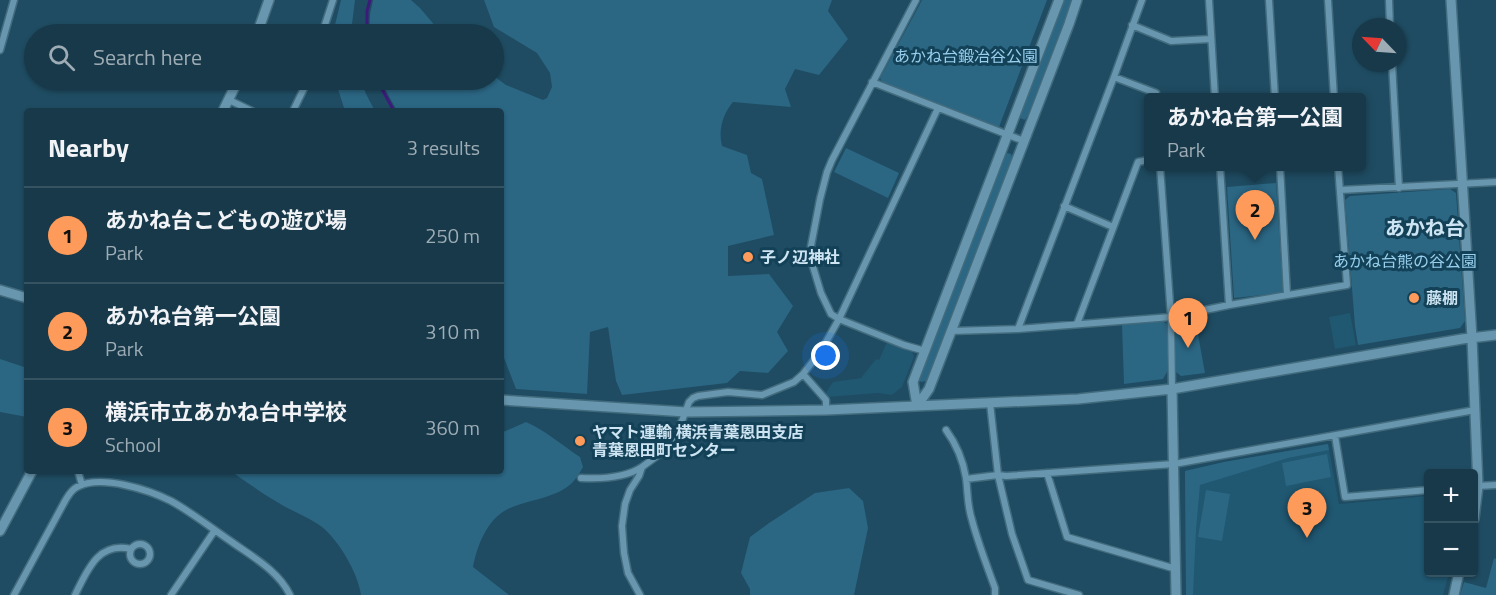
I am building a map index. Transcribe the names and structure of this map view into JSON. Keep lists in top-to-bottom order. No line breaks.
{"districts":["あかね台"],"parks":["あかね台鍛冶谷公園","あかね台熊の谷公園"],"places":["子ノ辺神社","藤棚","ヤマト運輸 横浜青葉恩田支店 青葉恩田町センター"],"north":"top left","page":{"search":"Search here","popup":["あかね台第一公園","Park"],"heading":["Nearby","3 results"],"list":[{"mark":"1","name":"あかね台こどもの遊び場","note":"Park","value":"250 m"},{"mark":"2","name":"あかね台第一公園","note":"Park","value":"310 m"},{"mark":"3","name":"横浜市立あかね台中学校","note":"School","value":"360 m"}],"pins":["2","1","3"],"map_buttons":["+","−"]}}
